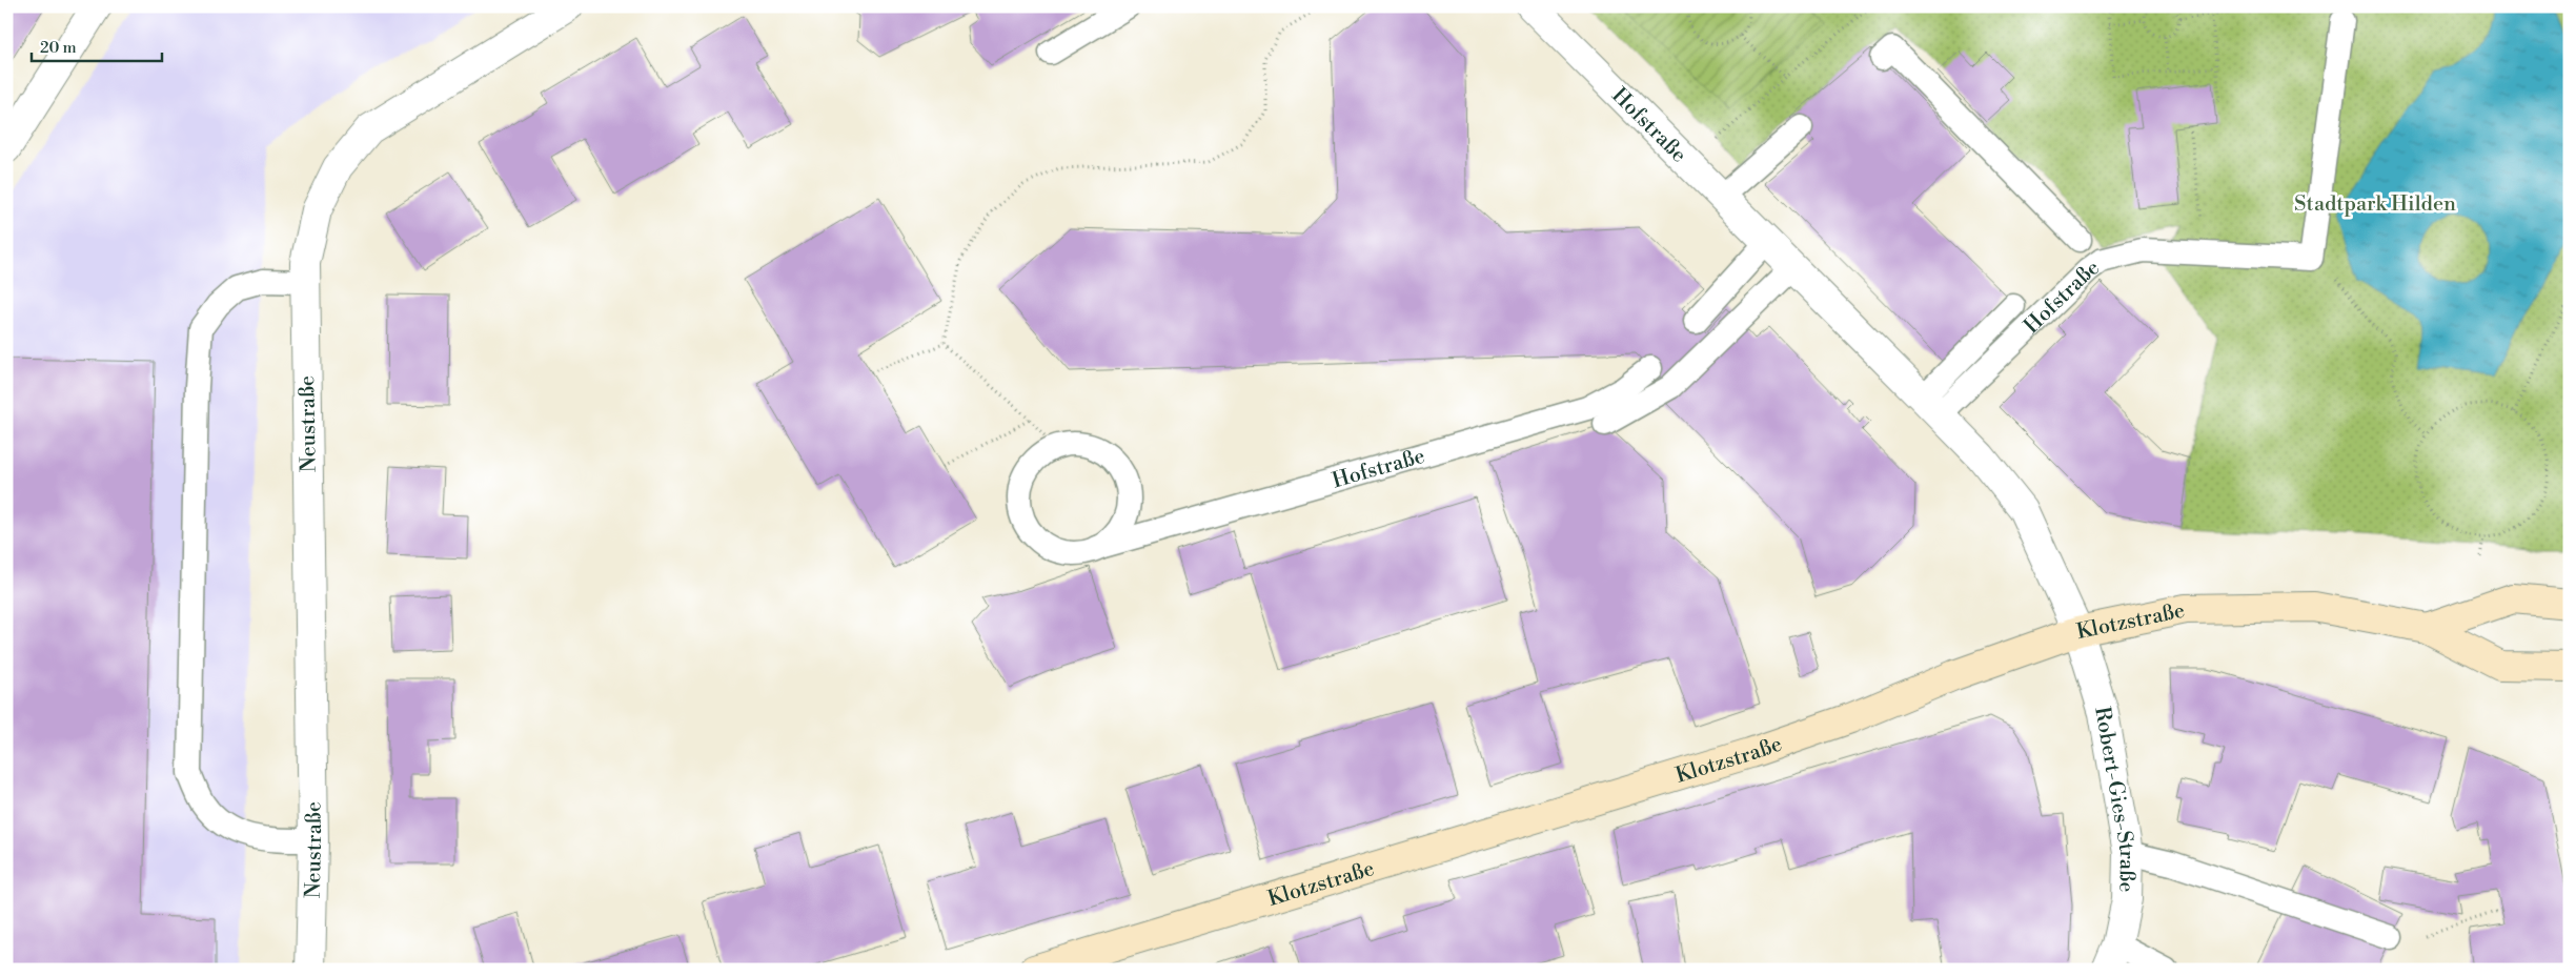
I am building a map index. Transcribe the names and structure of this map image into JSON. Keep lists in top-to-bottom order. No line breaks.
{"streets":{"main road":["Klotzstraße"],"street":["Hofstraße","Neustraße","Robert-Gies-Straße"]},"crossings":[["Hofstraße","Klotzstraße"],["Hofstraße","Robert-Gies-Straße"],["Klotzstraße","Robert-Gies-Straße"]],"parks":["Stadtpark Hilden"],"scale_bar":"20 m"}
